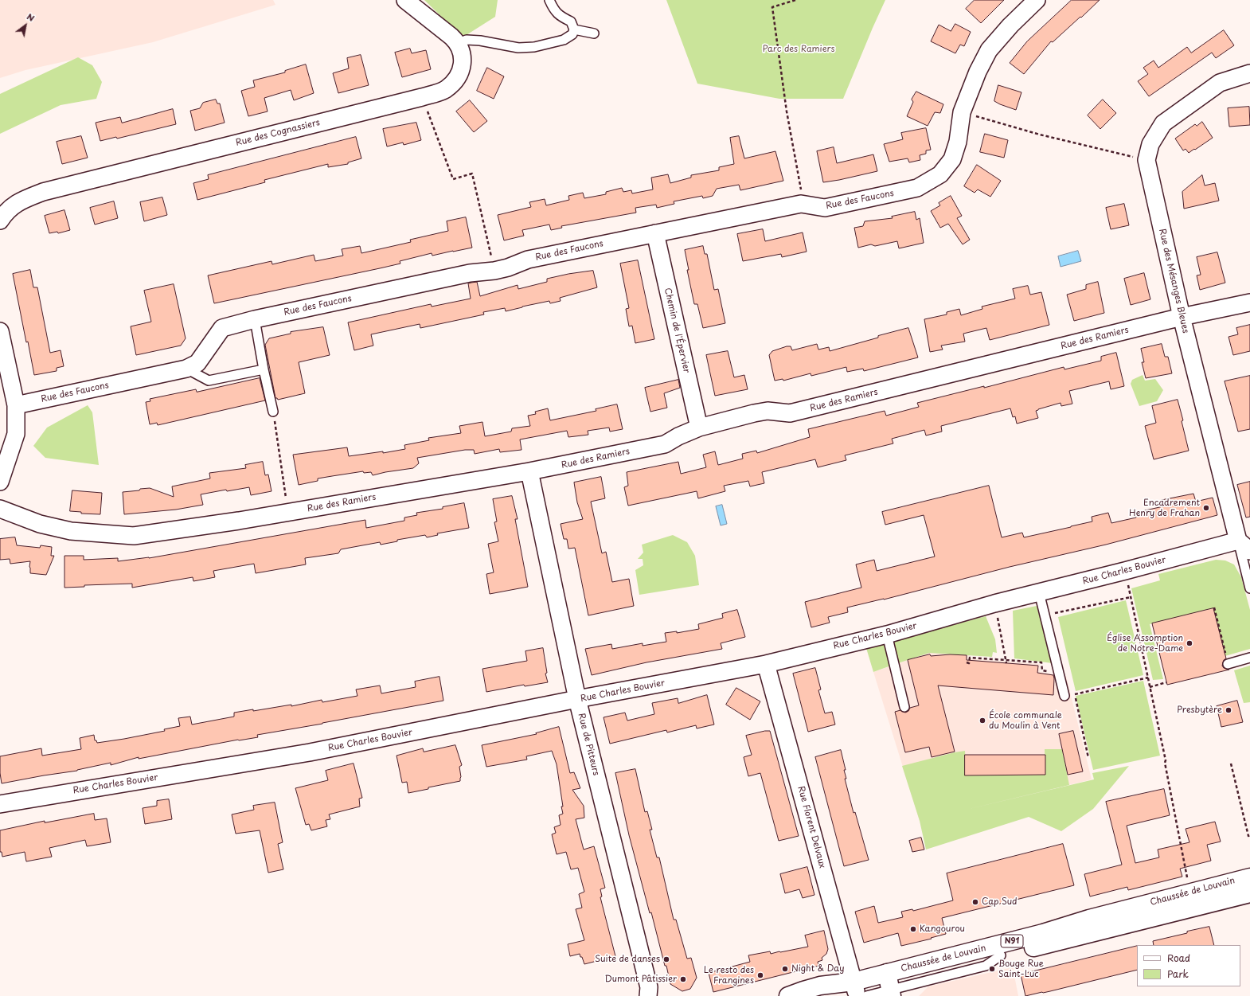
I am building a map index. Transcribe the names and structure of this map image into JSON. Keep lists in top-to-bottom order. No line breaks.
{"streets":{"main road":["Chaussée de Louvain","N91"],"street":["Rue des Cognassiers","Rue des Faucons","Rue des Mésanges Bleues","Chemin de l'Épervier","Rue des Ramiers","Rue Charles Bouvier","Rue de Pitteurs","Rue Florent Delvaux"]},"crossings":[["Rue des Faucons","Chemin de l'Épervier"],["Rue des Mésanges Bleues","Rue des Ramiers"],["Rue des Mésanges Bleues","Rue Charles Bouvier"],["Chemin de l'Épervier","Rue des Ramiers"],["Rue des Ramiers","Rue de Pitteurs"],["Rue Charles Bouvier","Rue de Pitteurs"],["Rue Charles Bouvier","Rue Florent Delvaux"],["Rue Florent Delvaux","Chaussée de Louvain"]],"parks":["Parc des Ramiers"],"places":["Encadrement Henry de Frahan","Église Assomption de Notre-Dame","Presbytère","École communale du Moulin à Vent","Cap Sud","Kangourou","Suite de danses","Night & Day","Bouge Rue Saint-Luc","Le resto des Frangines","Dumont Pâtissier"],"legend":["Road","Park"],"north":"top right"}
